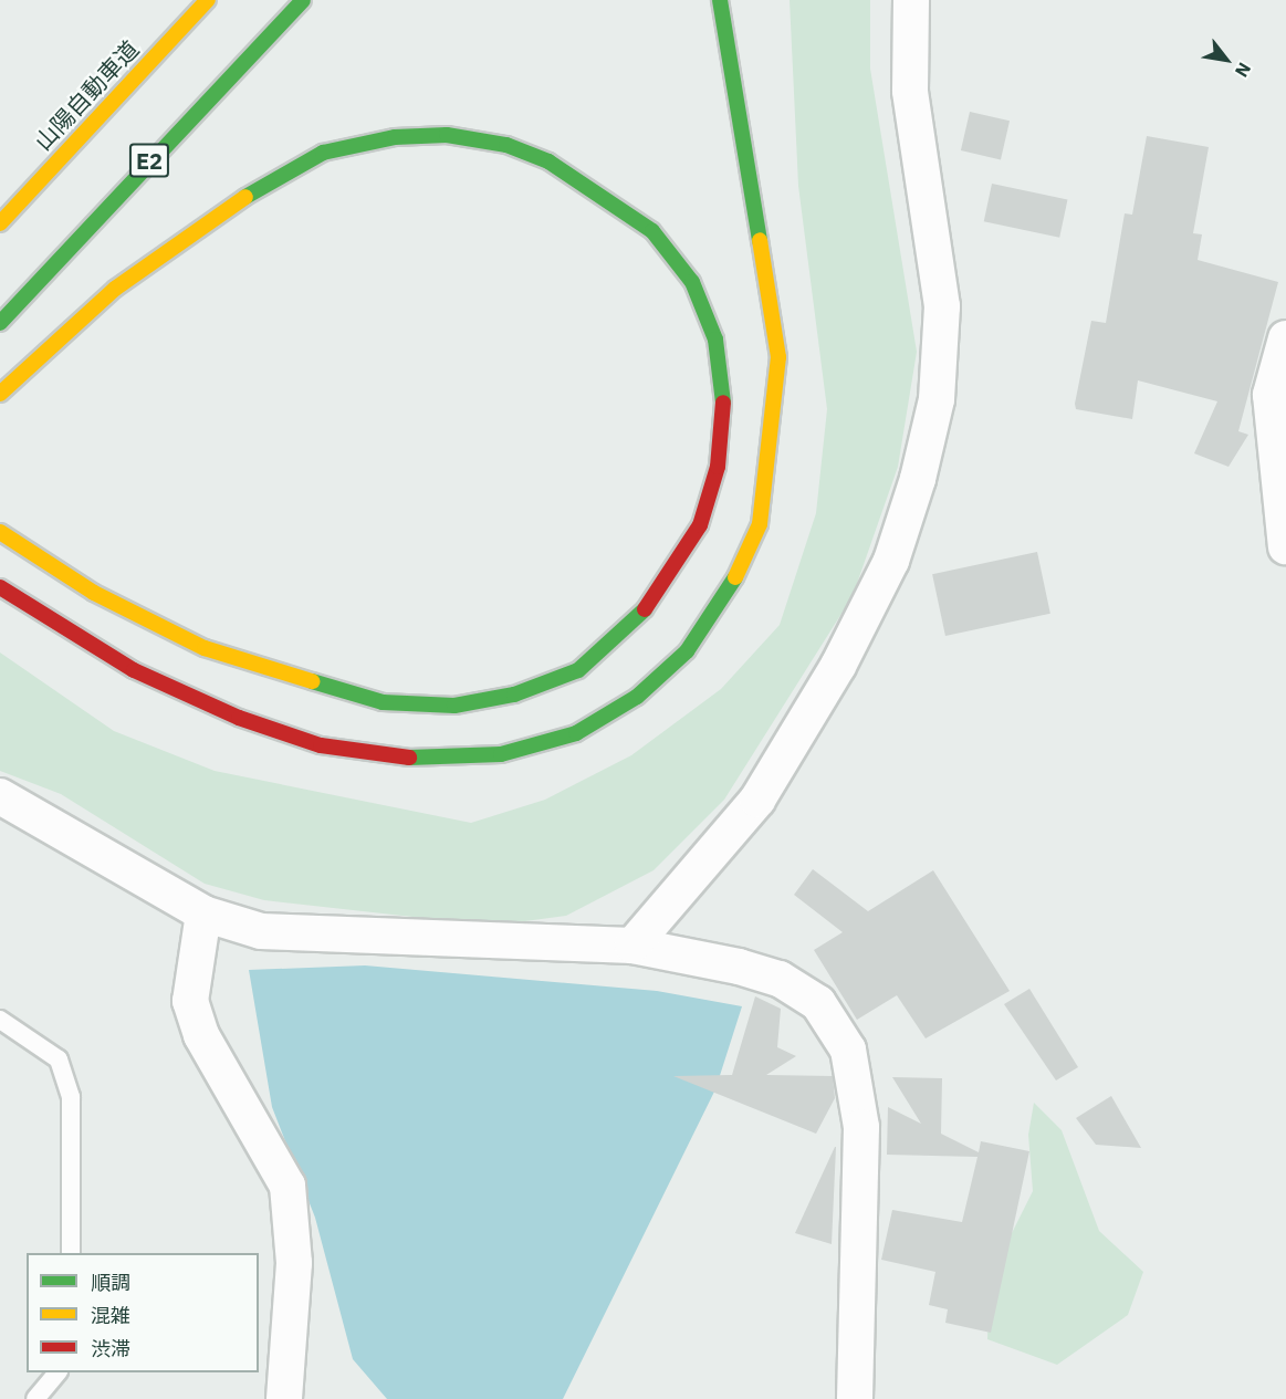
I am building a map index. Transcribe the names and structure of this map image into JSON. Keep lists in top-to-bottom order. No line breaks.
{"streets":{"highway":["山陽自動車道","E2"]},"legend":["順調","混雑","渋滞"],"north":"bottom right"}
